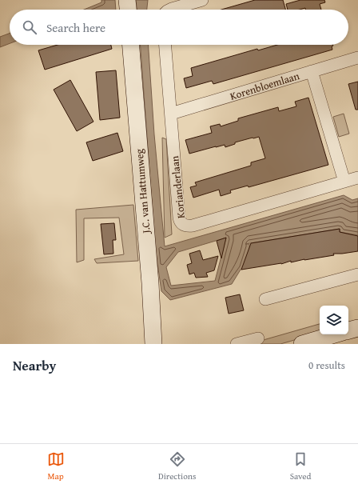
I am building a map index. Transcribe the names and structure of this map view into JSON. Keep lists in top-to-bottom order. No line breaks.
{"streets":{"street":["Korenbloemlaan","Korianderlaan","J.C. van Hattumweg"]},"crossings":[["Korenbloemlaan","Korianderlaan"]],"page":{"search":"Search here","heading":["Nearby","0 results"],"nav":["Map","Directions","Saved"]}}
